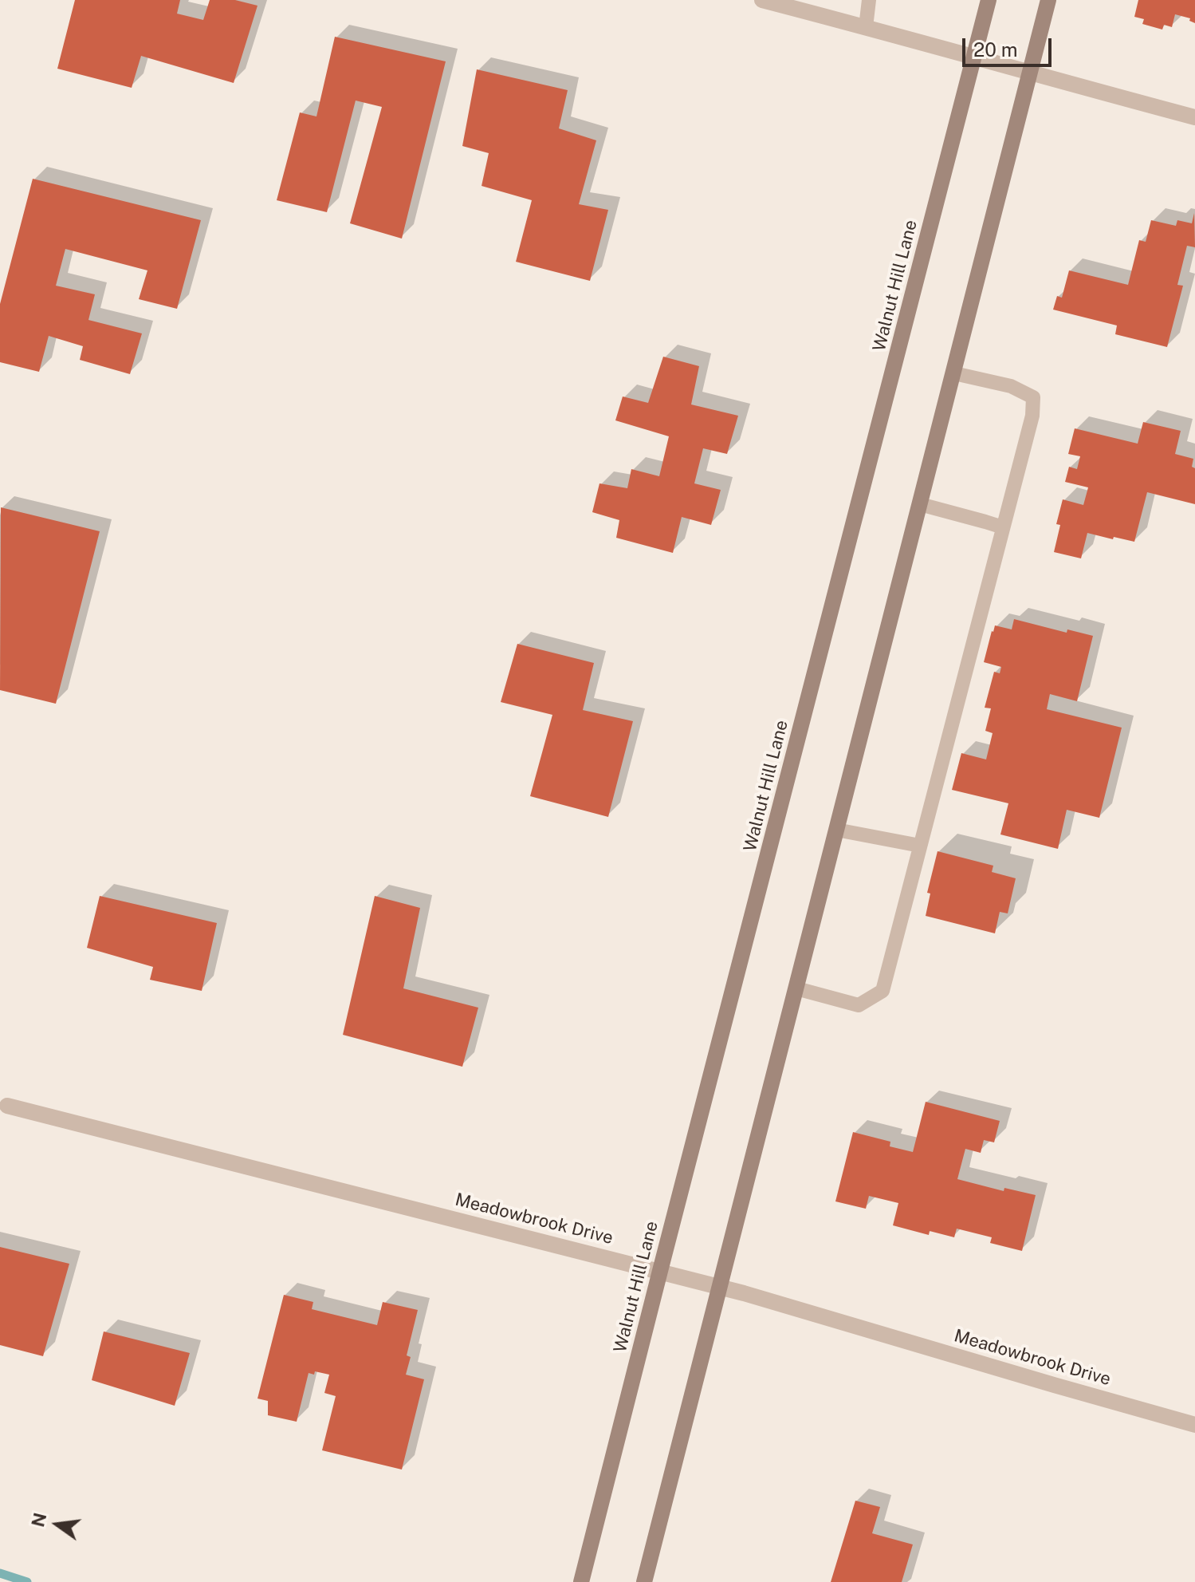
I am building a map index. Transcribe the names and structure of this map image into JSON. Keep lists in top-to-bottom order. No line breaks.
{"streets":{"main road":["Walnut Hill Lane"],"street":["Meadowbrook Drive"]},"crossings":[["Walnut Hill Lane","Meadowbrook Drive"]],"scale_bar":"20 m","north":"left"}
